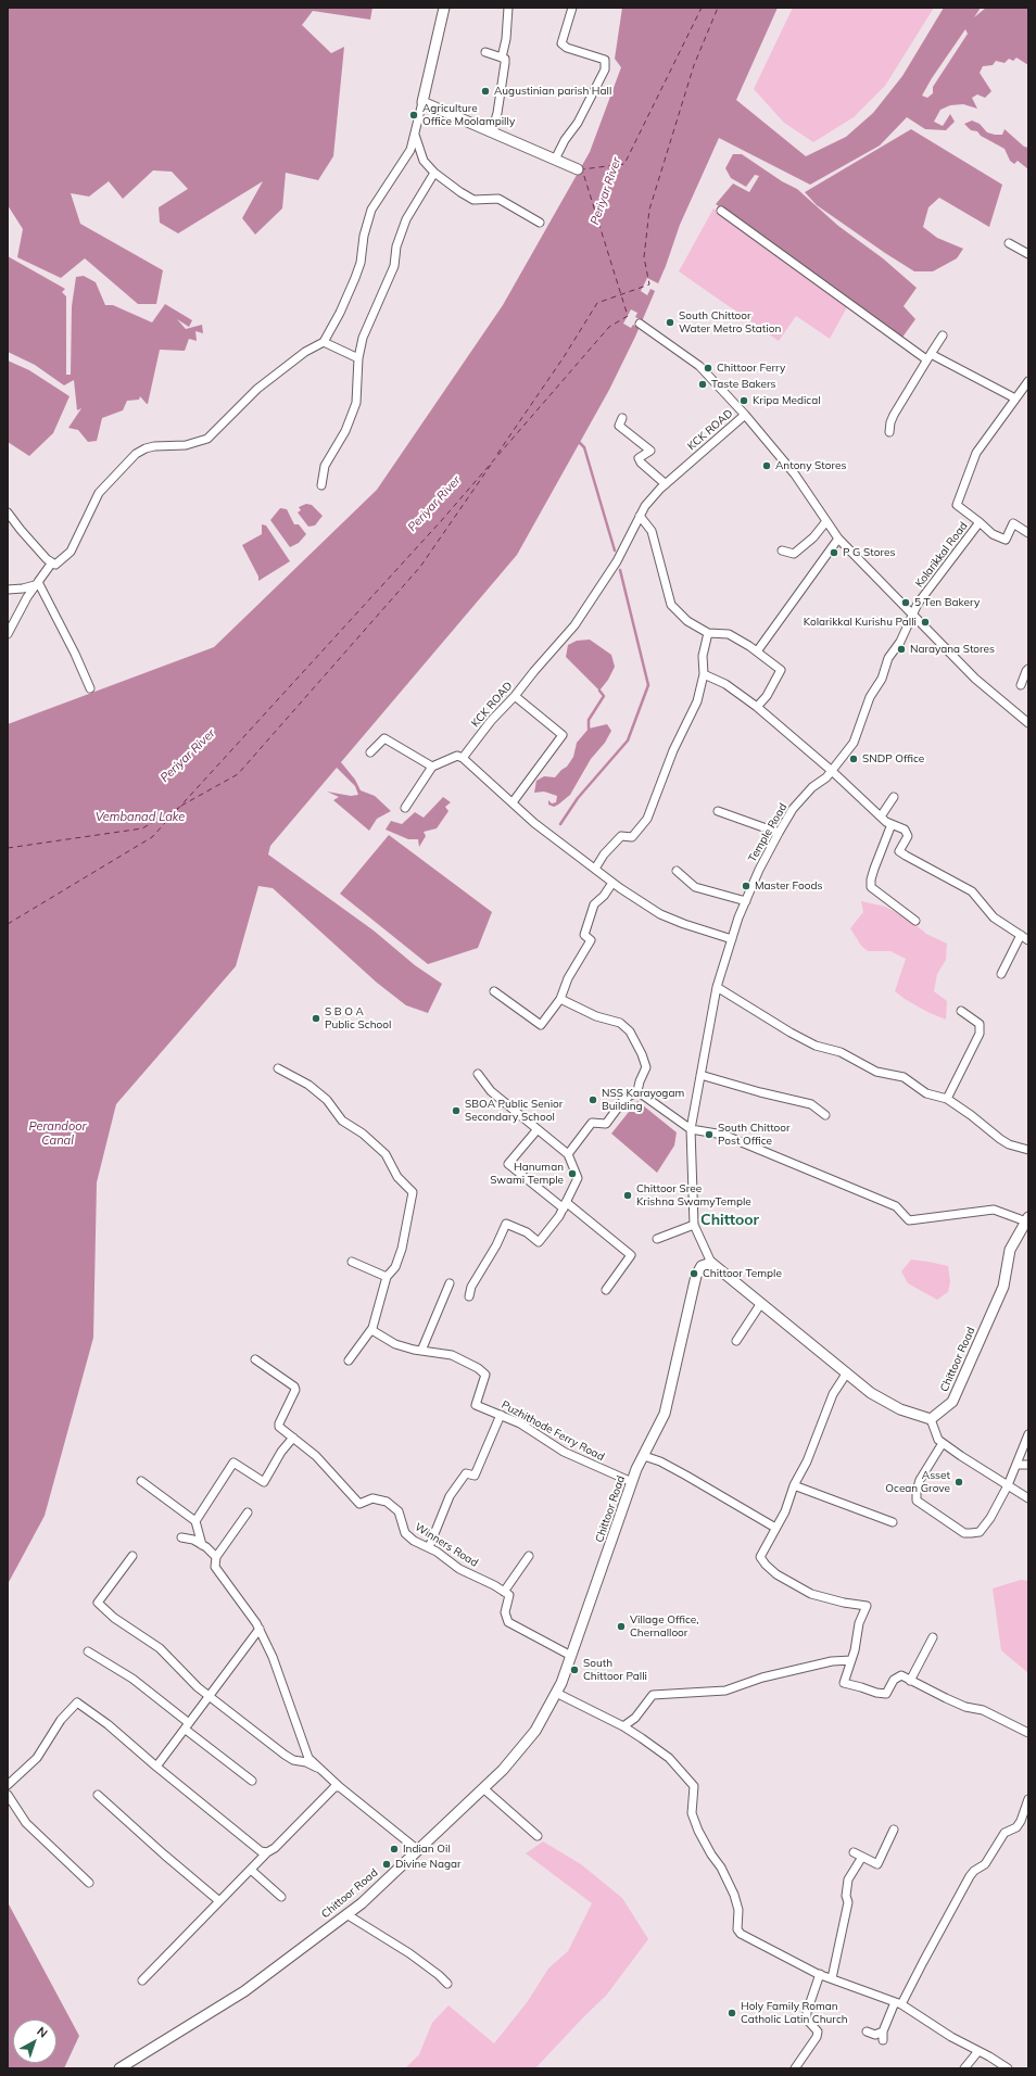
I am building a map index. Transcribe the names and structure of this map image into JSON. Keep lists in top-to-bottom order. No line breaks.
{"streets":{"main road":["Chittoor Road"],"street":["KCK ROAD","Kolarikkal Road","Temple Road","Puzhithode Ferry Road","Winners Road"]},"crossings":[["Kolarikkal Road","Temple Road"],["Chittoor Road","Puzhithode Ferry Road"]],"districts":["Chittoor"],"water":["Periyar River","Vembanad Lake","Perandoor Canal"],"places":["Augustinian parish Hall","Agriculture Office Moolampilly","South Chittoor Water Metro Station","Chittoor Ferry","Taste Bakers","Kripa Medical","Antony Stores","P G Stores","5 Ten Bakery","Kolarikkal Kurishu Palli","Narayana Stores","SNDP Office","Master Foods","S B O A Public School","NSS Karayogam Building","SBOA Public Senior Secondary School","South Chittoor Post Office","Hanuman Swami Temple","Chittoor Sree Krishna SwamyTemple","Chittoor Temple","Asset Ocean Grove","Village Office, Chernalloor","South Chittoor Palli","Indian Oil","Divine Nagar","Holy Family Roman Catholic Latin Church"],"north":"top right"}
